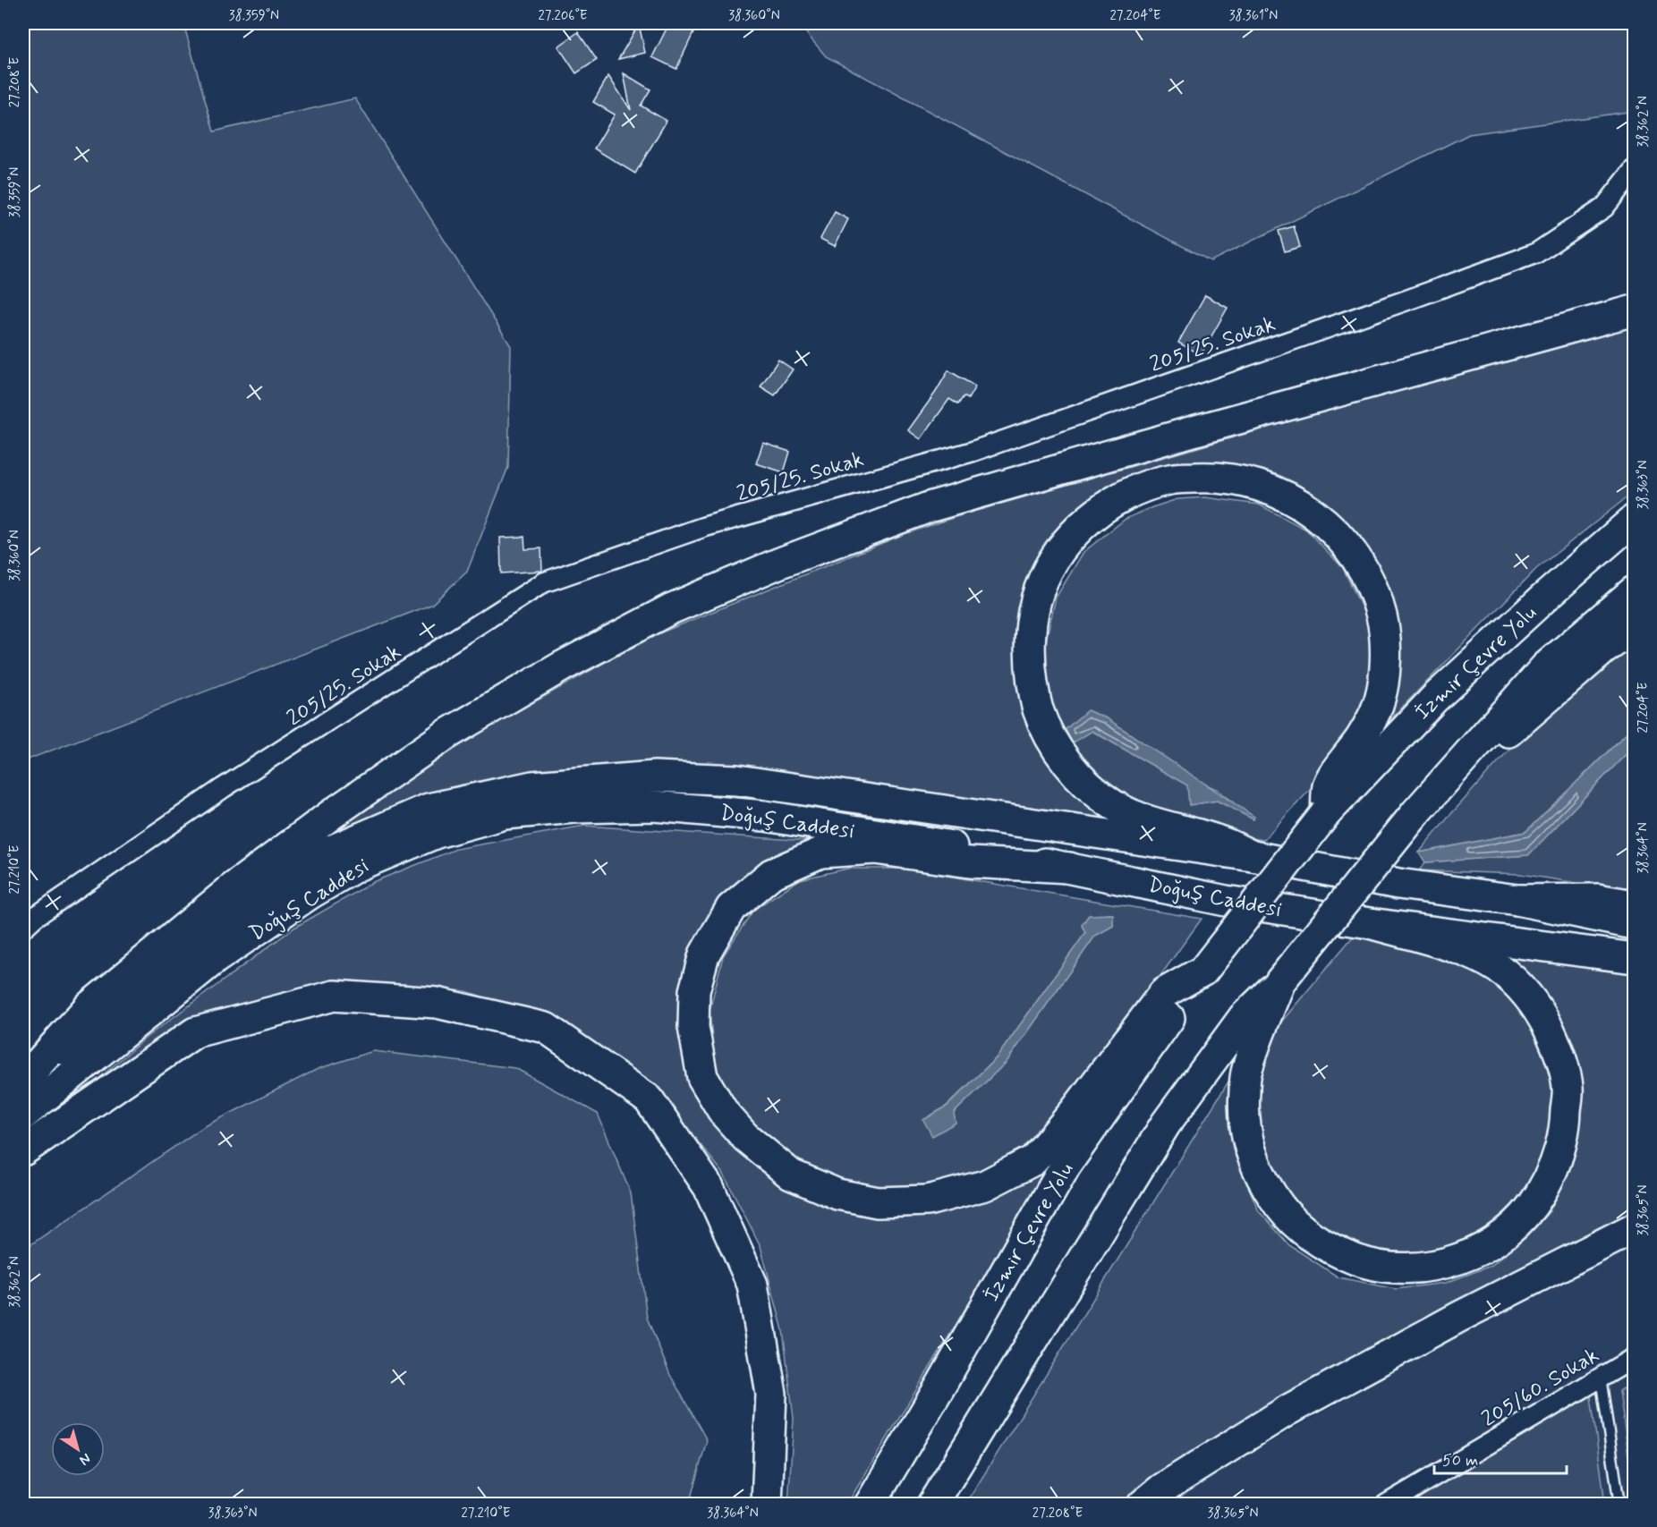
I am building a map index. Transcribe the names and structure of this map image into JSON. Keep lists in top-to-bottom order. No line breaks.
{"streets":{"main road":["İzmir Çevre Yolu","Doğuş Caddesi"],"street":["205/25. Sokak","205/60. Sokak"]},"scale_bar":"50 m","north":"bottom right","coordinates":["38.359°N","27.206°E","38.360°N","27.204°E","38.361°N","27.208°E","38.362°N","38.363°N","38.364°N","27.210°E","38.365°N"]}
